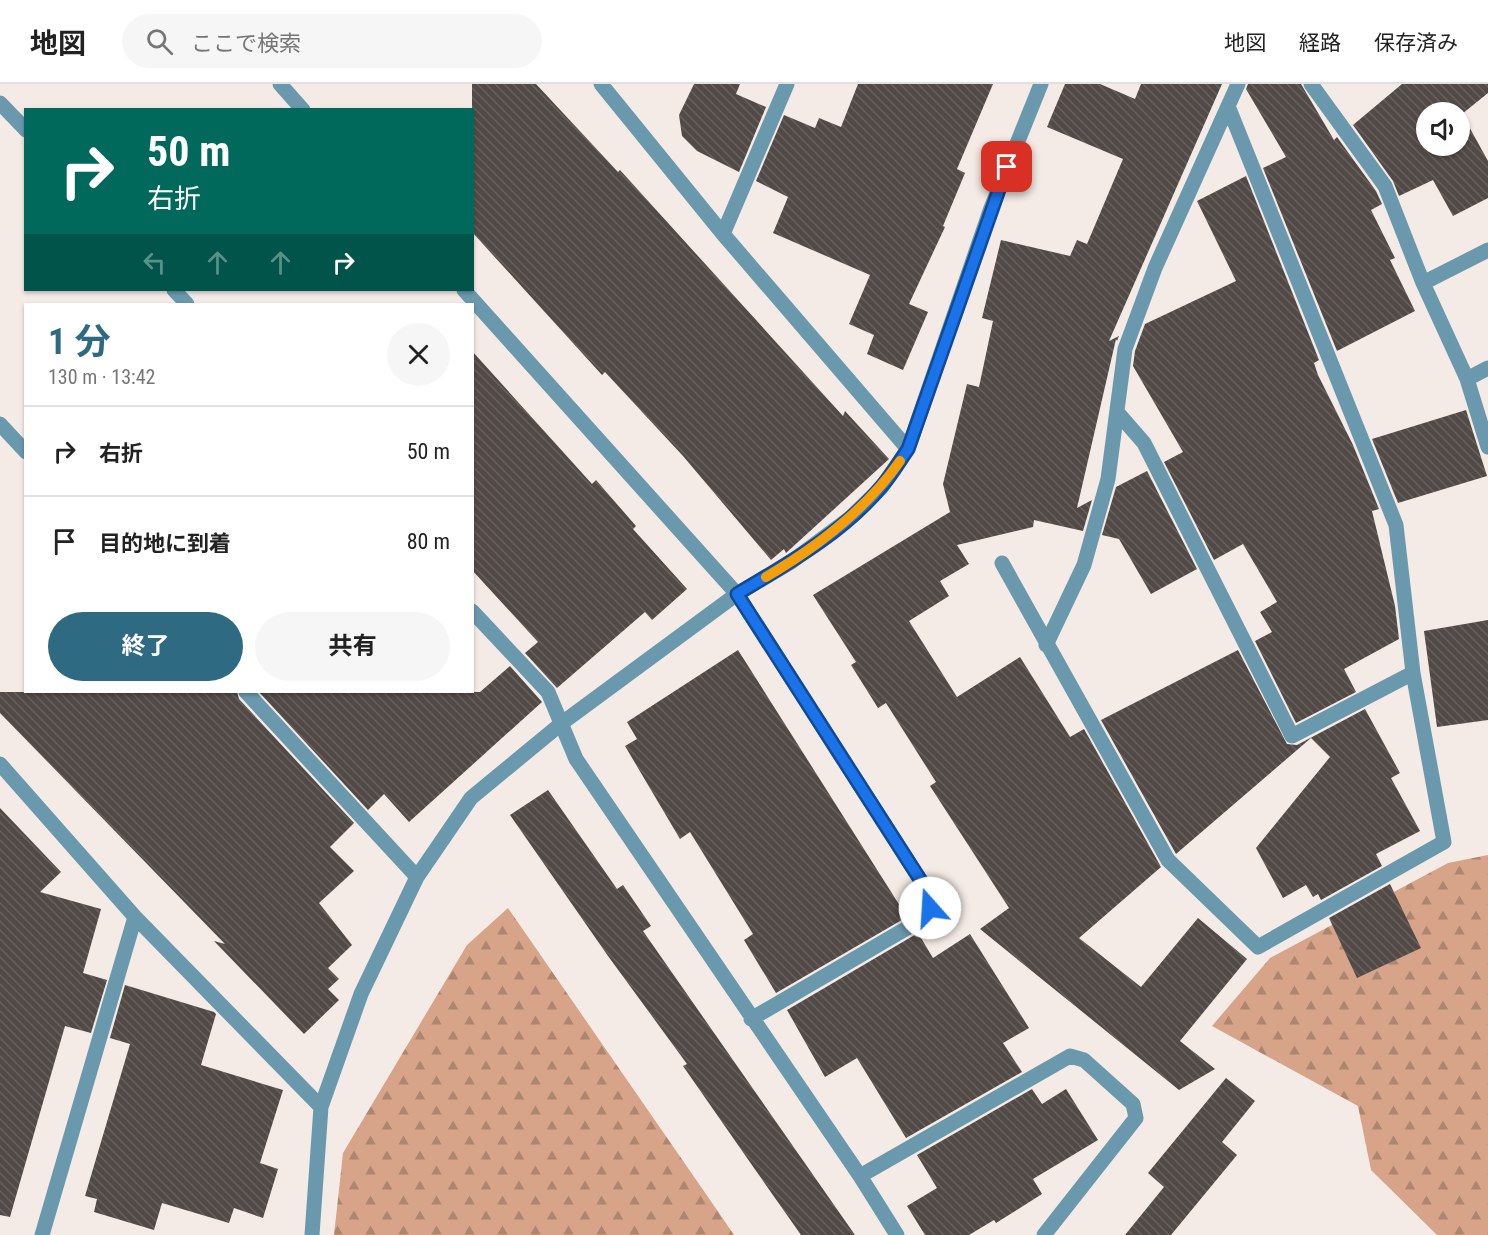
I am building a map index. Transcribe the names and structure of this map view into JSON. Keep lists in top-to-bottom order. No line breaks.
{"page":{"header":"地図","search":"ここで検索","nav":["地図","経路","保存済み"],"turn":["50 m","右折"],"heading":["1 分","130 m · 13:42"],"list":[{"name":"右折","value":"50 m"},{"name":"目的地に到着","value":"80 m"}],"buttons":["終了","共有"]}}
